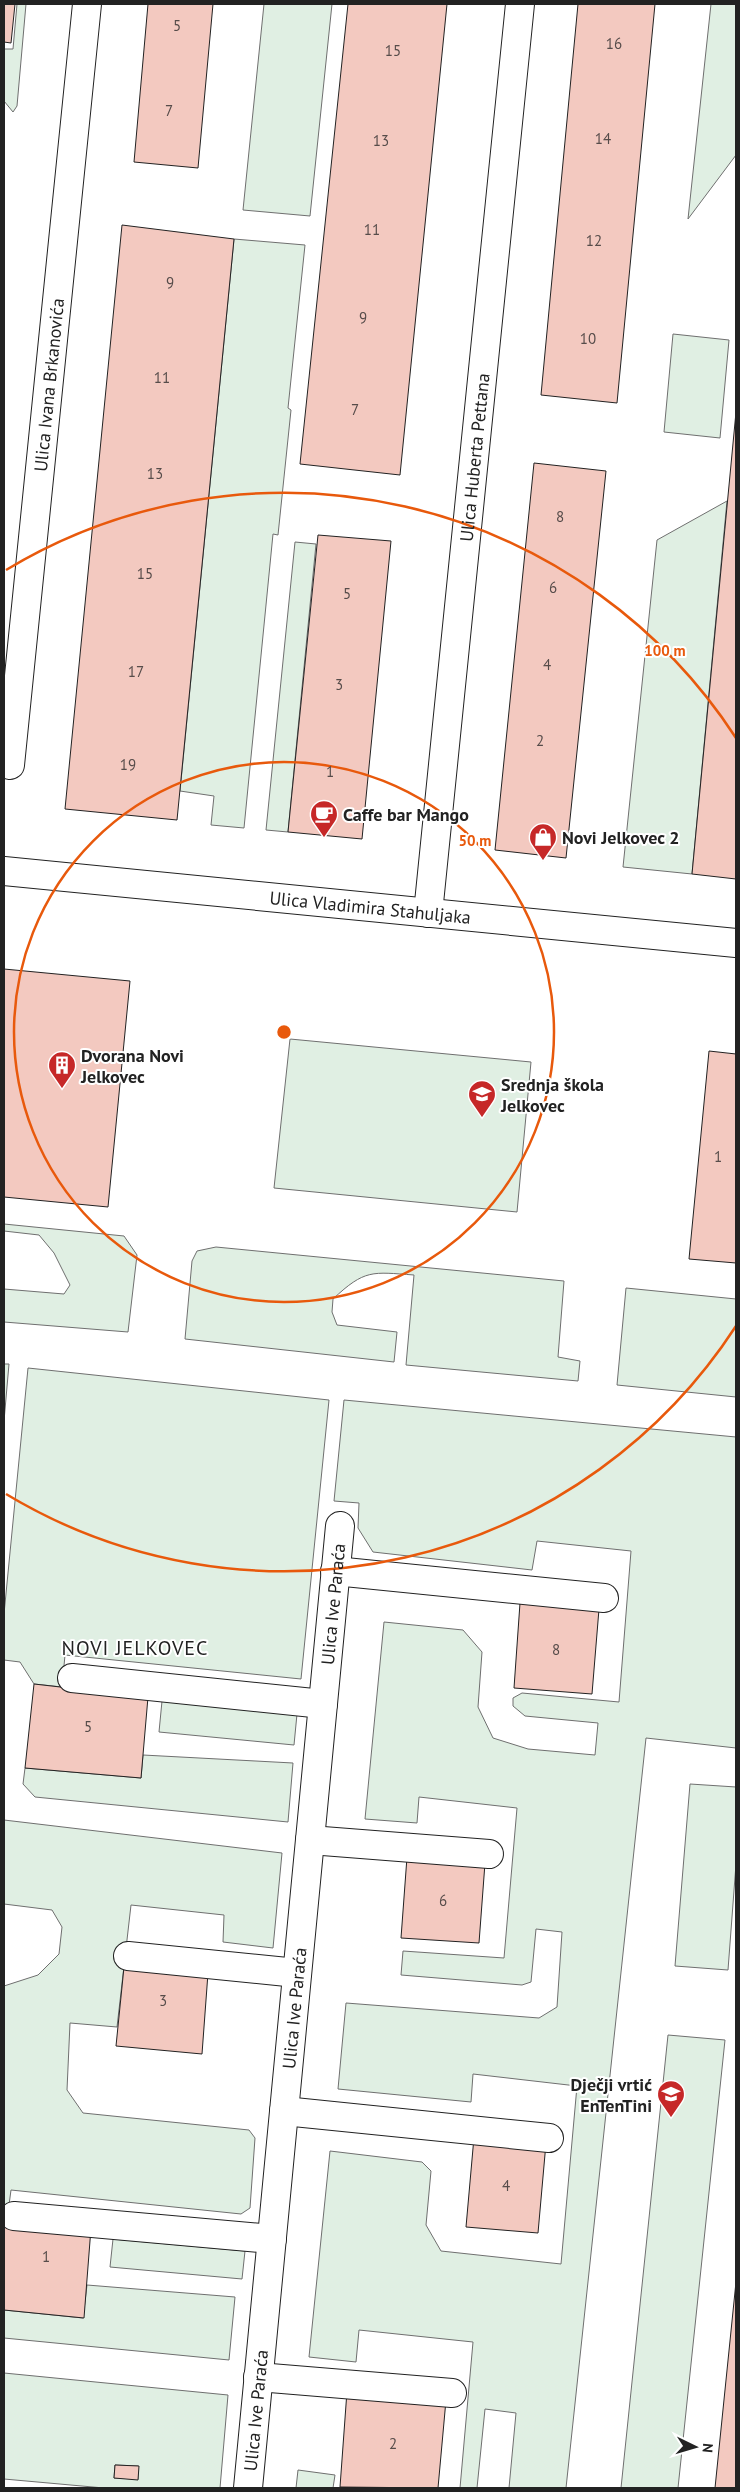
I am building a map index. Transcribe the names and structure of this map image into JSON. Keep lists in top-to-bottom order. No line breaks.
{"streets":{"street":["Ulica Ivana Brkanovića","Ulica Huberta Pettana","Ulica Vladimira Stahuljaka","Ulica Ive Paraća"]},"crossings":[["Ulica Huberta Pettana","Ulica Vladimira Stahuljaka"]],"districts":["NOVI JELKOVEC"],"places":{"cafe":["Caffe bar Mango"],"shop":["Novi Jelkovec 2"],"building":["Dvorana Novi Jelkovec"],"school or university":["Srednja škola Jelkovec","Dječji vrtić EnTenTini"]},"house_numbers":["5","16","15","7","14","13","11","12","9","9","10","11","7","13","8","15","6","5","4","17","3","2","19","1","1","8","5","6","3","4","1","2"],"north":"right","rings":["100 m","50 m"]}
